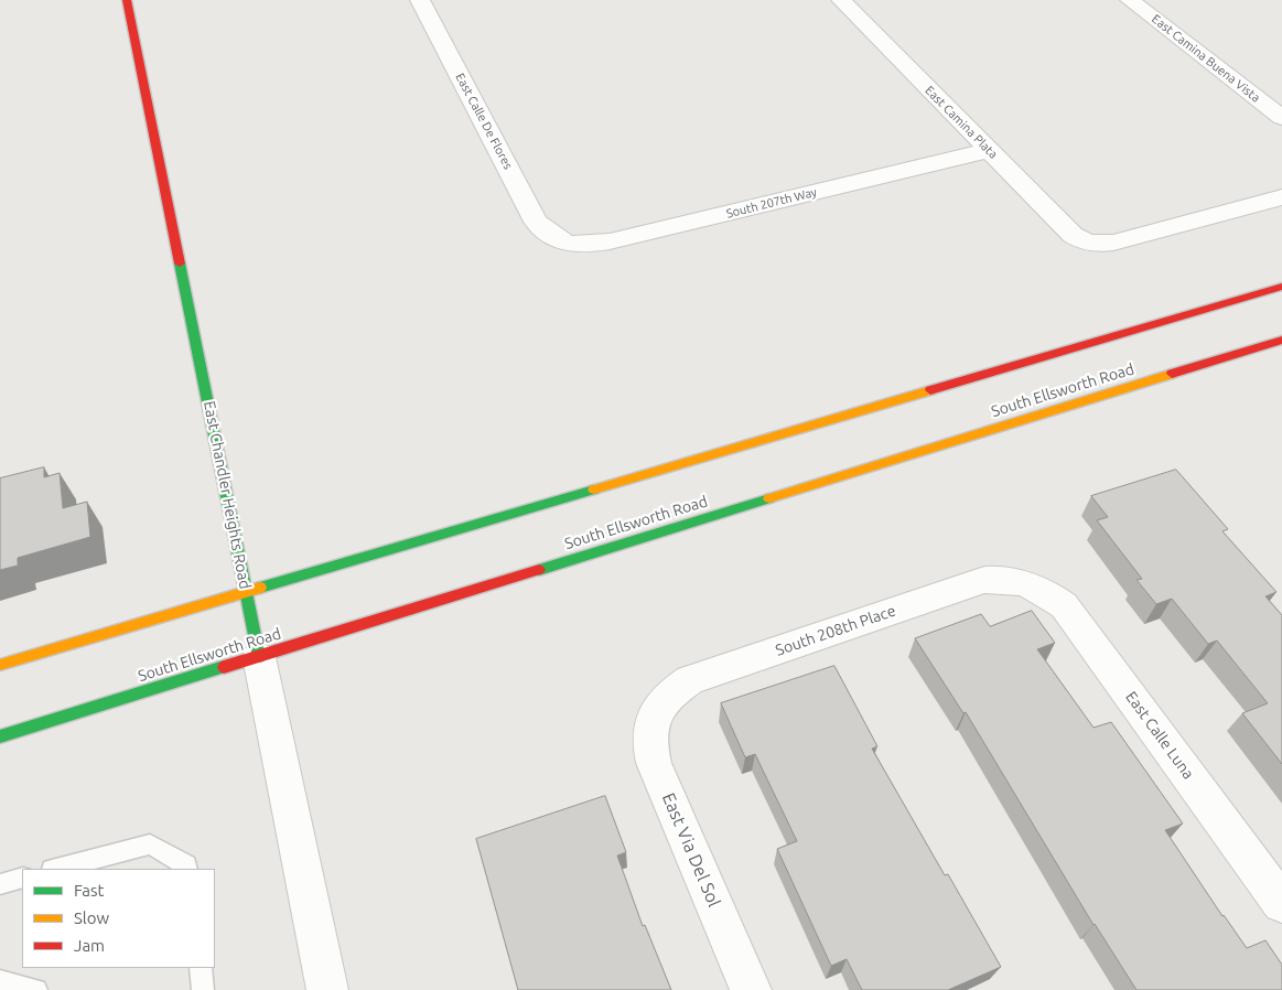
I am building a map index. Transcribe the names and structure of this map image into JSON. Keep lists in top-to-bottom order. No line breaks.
{"streets":{"main road":["South Ellsworth Road","East Chandler Heights Road"],"street":["East Camina Buena Vista","East Calle De Flores","East Camina Plata","South 207th Way","South 208th Place","East Calle Luna","East Via Del Sol"]},"crossings":[["East Calle De Flores","South 207th Way"],["East Camina Plata","South 207th Way"],["South Ellsworth Road","East Chandler Heights Road"],["South 208th Place","East Calle Luna"],["South 208th Place","East Via Del Sol"]],"legend":["Fast","Slow","Jam"]}
